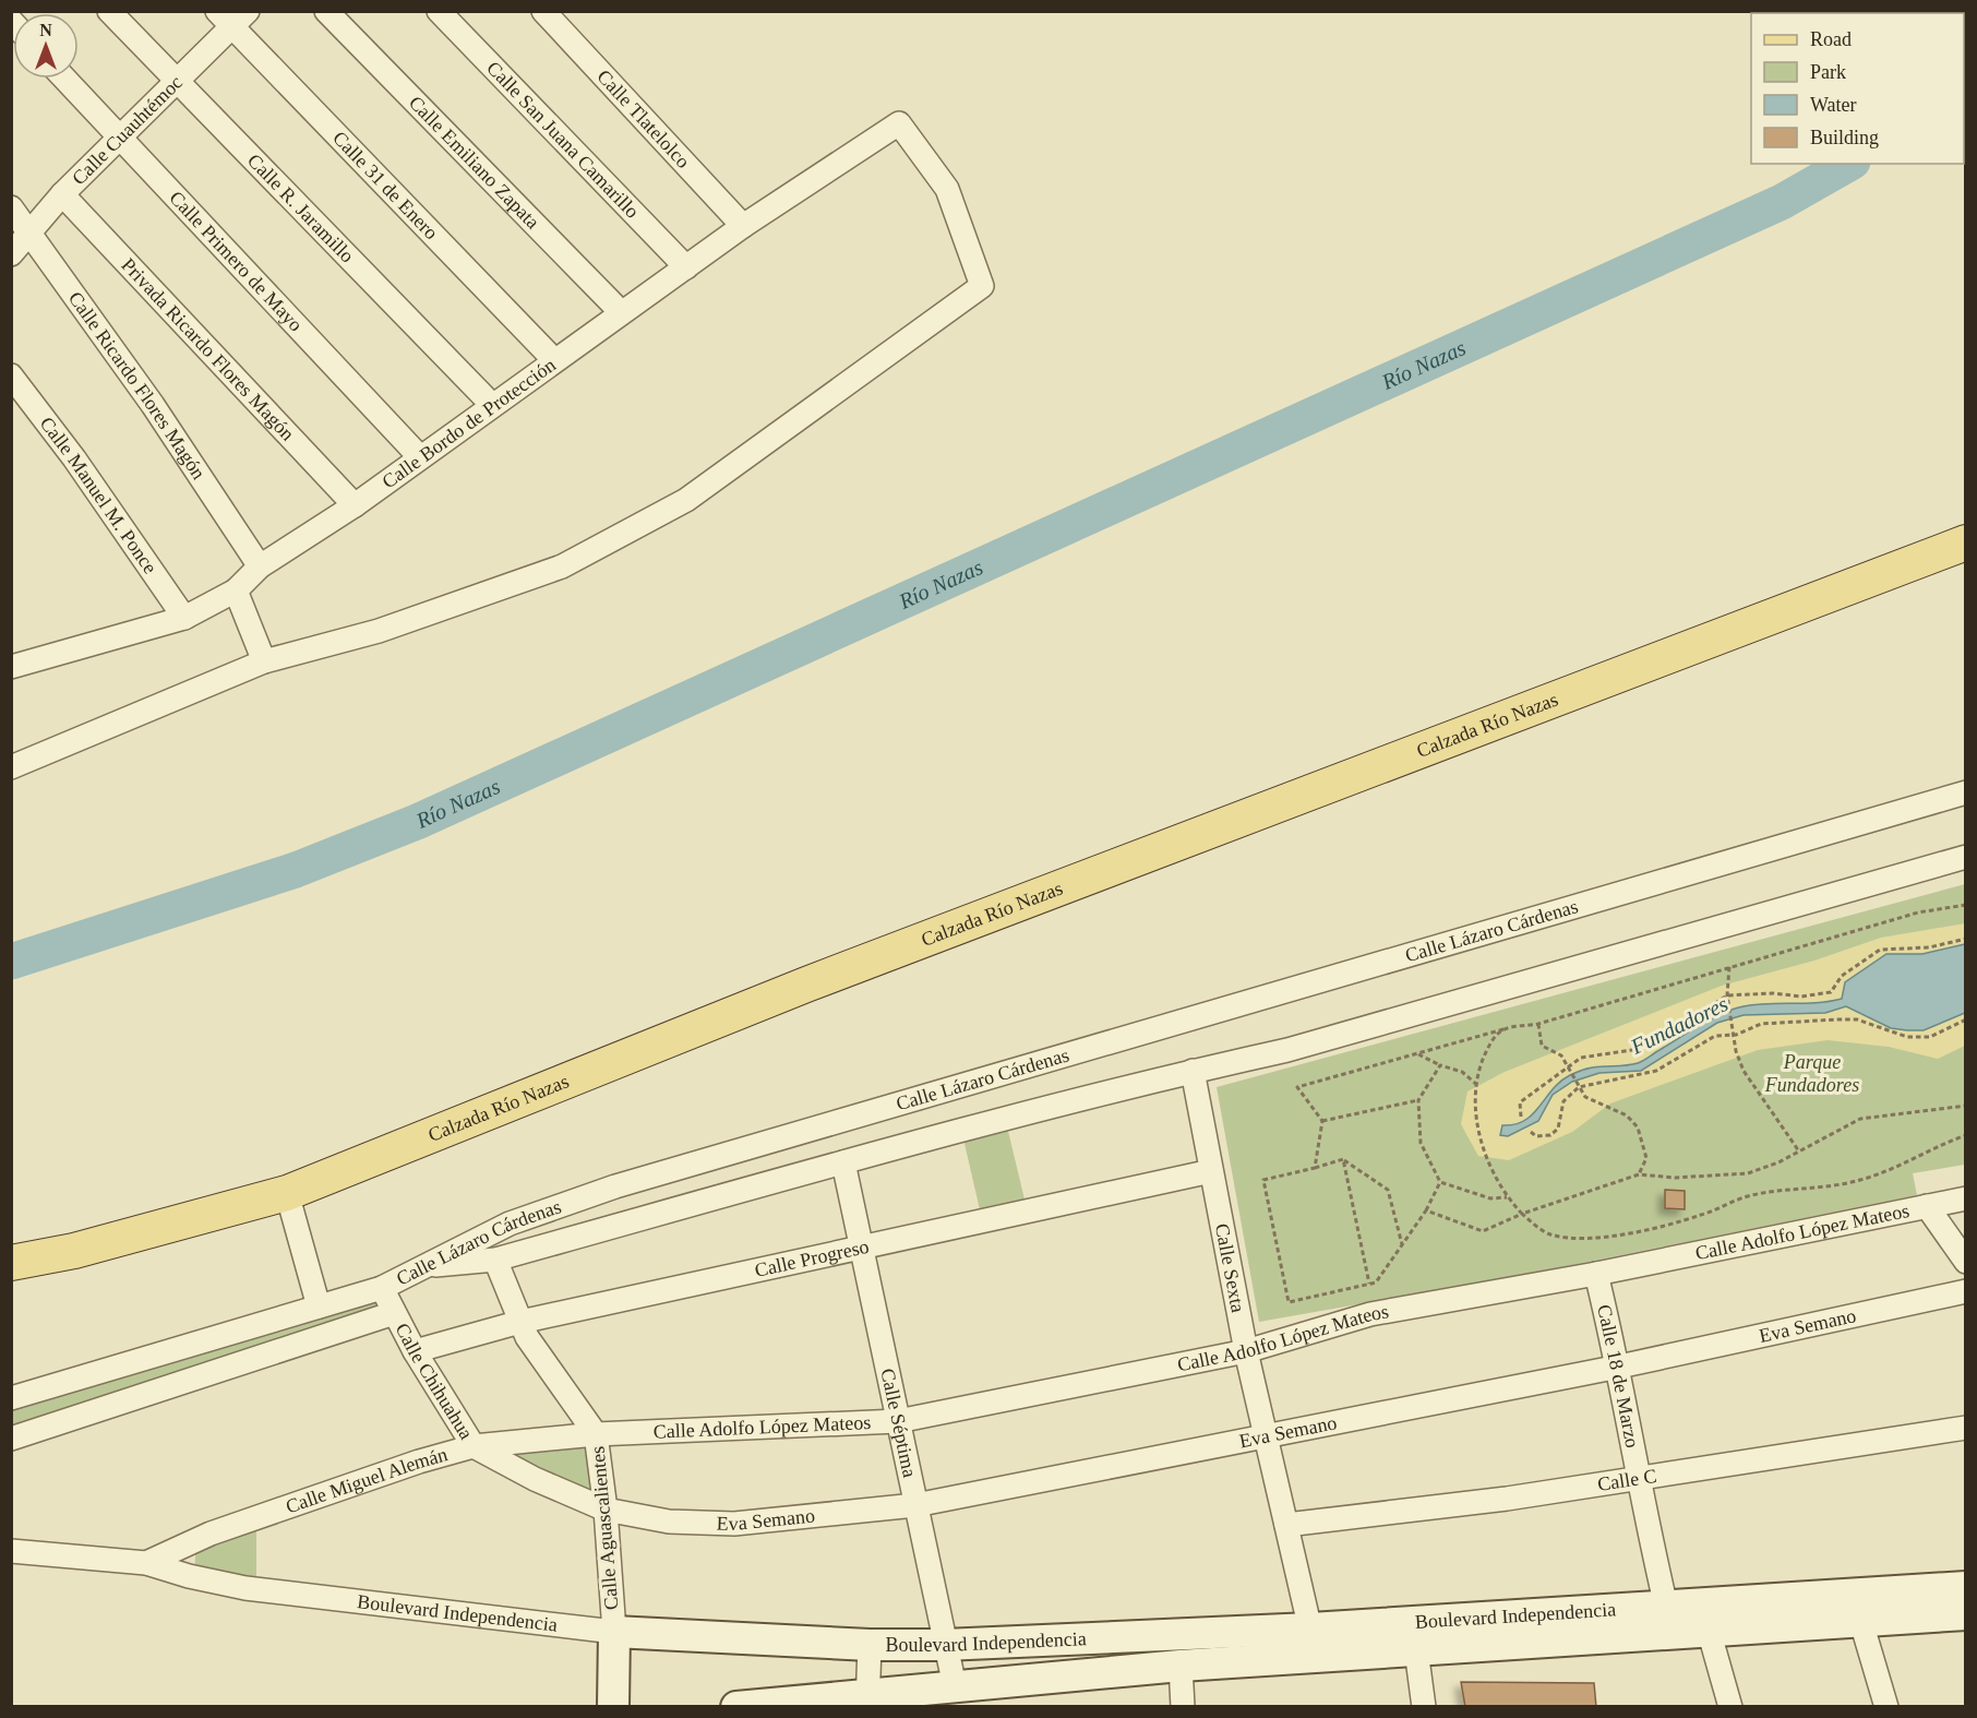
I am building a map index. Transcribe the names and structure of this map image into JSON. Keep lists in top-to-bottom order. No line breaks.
{"streets":{"main road":["Calzada Río Nazas"],"street":["Calle Tlatelolco","Calle Cuauhtémoc","Calle San Juana Camarillo","Calle Emiliano Zapata","Calle 31 de Enero","Calle R. Jaramillo","Calle Primero de Mayo","Privada Ricardo Flores Magón","Calle Ricardo Flores Magón","Calle Bordo de Protección","Calle Manuel M. Ponce","Calle Lázaro Cárdenas","Calle Adolfo López Mateos","Calle Progreso","Calle Sexta","Eva Semano","Calle 18 de Marzo","Calle Chihuahua","Calle Séptima","Calle C","Calle Miguel Alemán","Calle Aguascalientes","Boulevard Independencia"]},"crossings":[["Calle Tlatelolco","Calle Bordo de Protección"],["Calle Cuauhtémoc","Calle 31 de Enero"],["Calle Cuauhtémoc","Calle R. Jaramillo"],["Calle Cuauhtémoc","Calle Primero de Mayo"],["Calle Cuauhtémoc","Privada Ricardo Flores Magón"],["Calle Cuauhtémoc","Calle Ricardo Flores Magón"],["Calle San Juana Camarillo","Calle Bordo de Protección"],["Calle Emiliano Zapata","Calle Bordo de Protección"],["Calle 31 de Enero","Calle Bordo de Protección"],["Calle R. Jaramillo","Calle Bordo de Protección"],["Calle Primero de Mayo","Calle Bordo de Protección"],["Privada Ricardo Flores Magón","Calle Bordo de Protección"],["Calle Ricardo Flores Magón","Calle Bordo de Protección"],["Calle Bordo de Protección","Calle Manuel M. Ponce"],["Calle Lázaro Cárdenas","Calle Chihuahua"],["Calle Adolfo López Mateos","Calle Sexta"],["Calle Adolfo López Mateos","Calle 18 de Marzo"],["Calle Adolfo López Mateos","Calle Séptima"],["Calle Adolfo López Mateos","Calle Miguel Alemán"],["Calle Adolfo López Mateos","Calle Aguascalientes"],["Calle Progreso","Calle Sexta"],["Calle Progreso","Calle Chihuahua"],["Calle Progreso","Calle Séptima"],["Calle Progreso","Calle Aguascalientes"],["Calle Sexta","Eva Semano"],["Calle Sexta","Calle C"],["Calle Sexta","Boulevard Independencia"],["Eva Semano","Calle 18 de Marzo"],["Eva Semano","Calle Chihuahua"],["Eva Semano","Calle Séptima"],["Eva Semano","Calle Aguascalientes"],["Calle 18 de Marzo","Calle C"],["Calle 18 de Marzo","Boulevard Independencia"],["Calle Chihuahua","Calle Miguel Alemán"],["Calle Chihuahua","Calle Aguascalientes"],["Calle Séptima","Boulevard Independencia"],["Calle Miguel Alemán","Calle Aguascalientes"],["Calle Miguel Alemán","Boulevard Independencia"],["Calle Aguascalientes","Boulevard Independencia"]],"water":["Río Nazas","Fundadores"],"parks":["Parque Fundadores"],"legend":["Road","Park","Water","Building"],"north":"top"}
